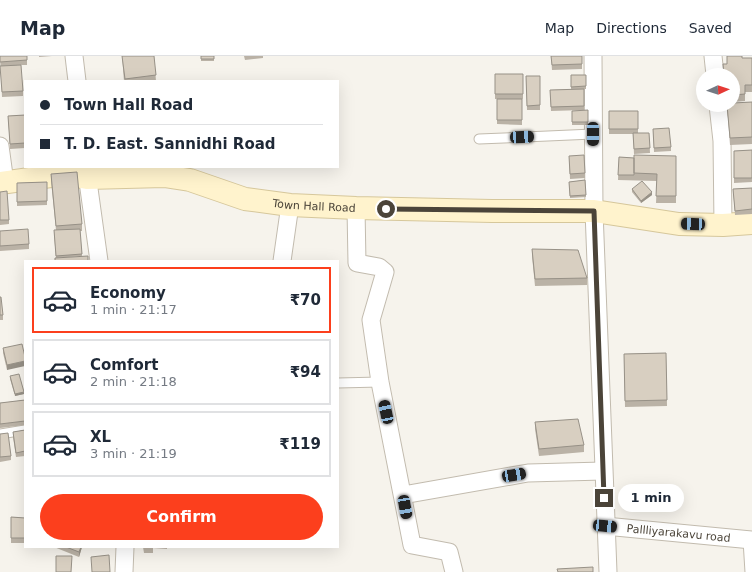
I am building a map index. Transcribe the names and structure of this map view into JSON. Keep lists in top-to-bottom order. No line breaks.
{"streets":{"street":["Town Hall Road","Pallliyarakavu road"]},"north":"right","page":{"header":"Map","nav":["Map","Directions","Saved"],"banner":["Town Hall Road","T. D. East. Sannidhi Road"],"list":[{"name":"Economy","note":"1 min · 21:17","value":"₹70"},{"name":"Comfort","note":"2 min · 21:18","value":"₹94"},{"name":"XL","note":"3 min · 21:19","value":"₹119"}],"bubble":"1 min","buttons":"Confirm"}}
